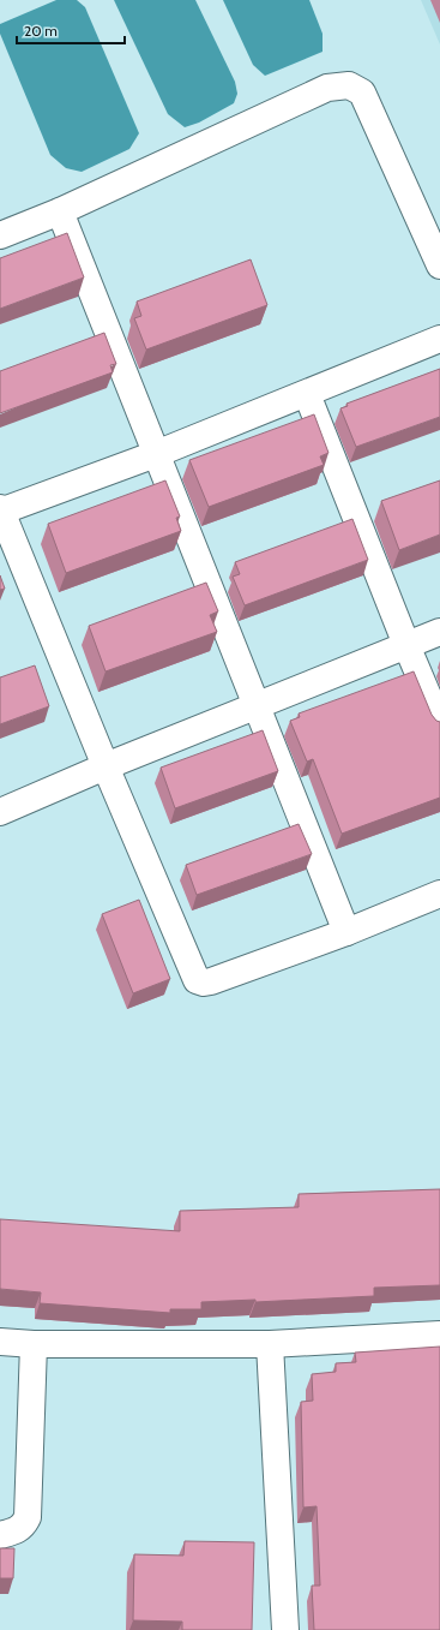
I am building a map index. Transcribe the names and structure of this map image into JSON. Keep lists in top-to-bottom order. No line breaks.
{"scale_bar":"20 m"}
